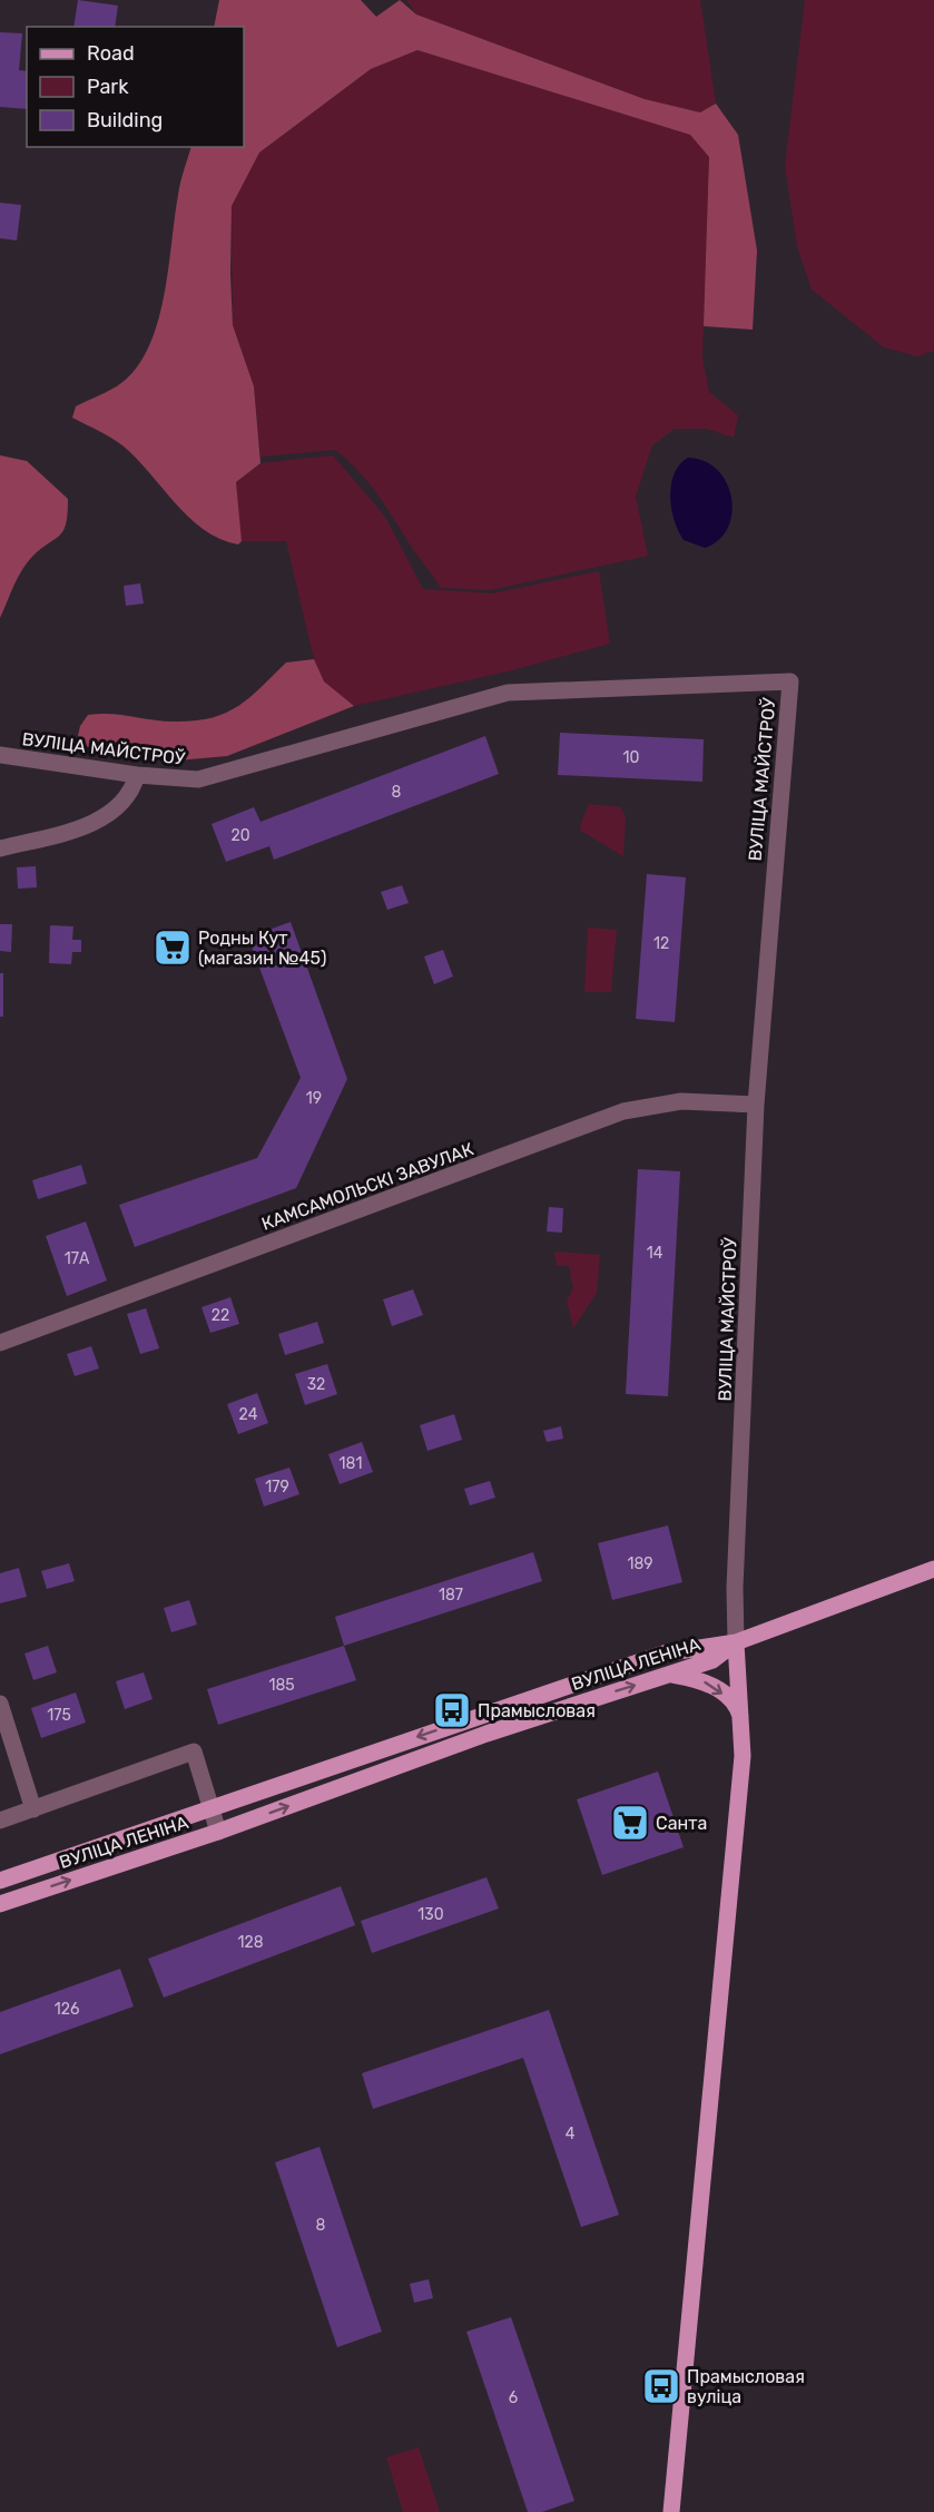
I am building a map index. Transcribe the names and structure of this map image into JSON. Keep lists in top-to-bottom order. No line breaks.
{"streets":{"main road":["ВУЛІЦА ЛЕНІНА"],"street":["ВУЛІЦА МАЙСТРОЎ","КАМСАМОЛЬСКІ ЗАВУЛАК"]},"crossings":[["ВУЛІЦА МАЙСТРОЎ","КАМСАМОЛЬСКІ ЗАВУЛАК"],["ВУЛІЦА МАЙСТРОЎ","ВУЛІЦА ЛЕНІНА"]],"places":{"supermarket":["Родны Кут (магазин №45)","Санта"],"bus stop":["Прамысловая","Прамысловая вуліца"]},"house_numbers":["10","8","20","12","19","14","17А","22","32","24","181","179","189","187","185","175","130","128","126","4","8","6"],"legend":["Road","Park","Building"]}
